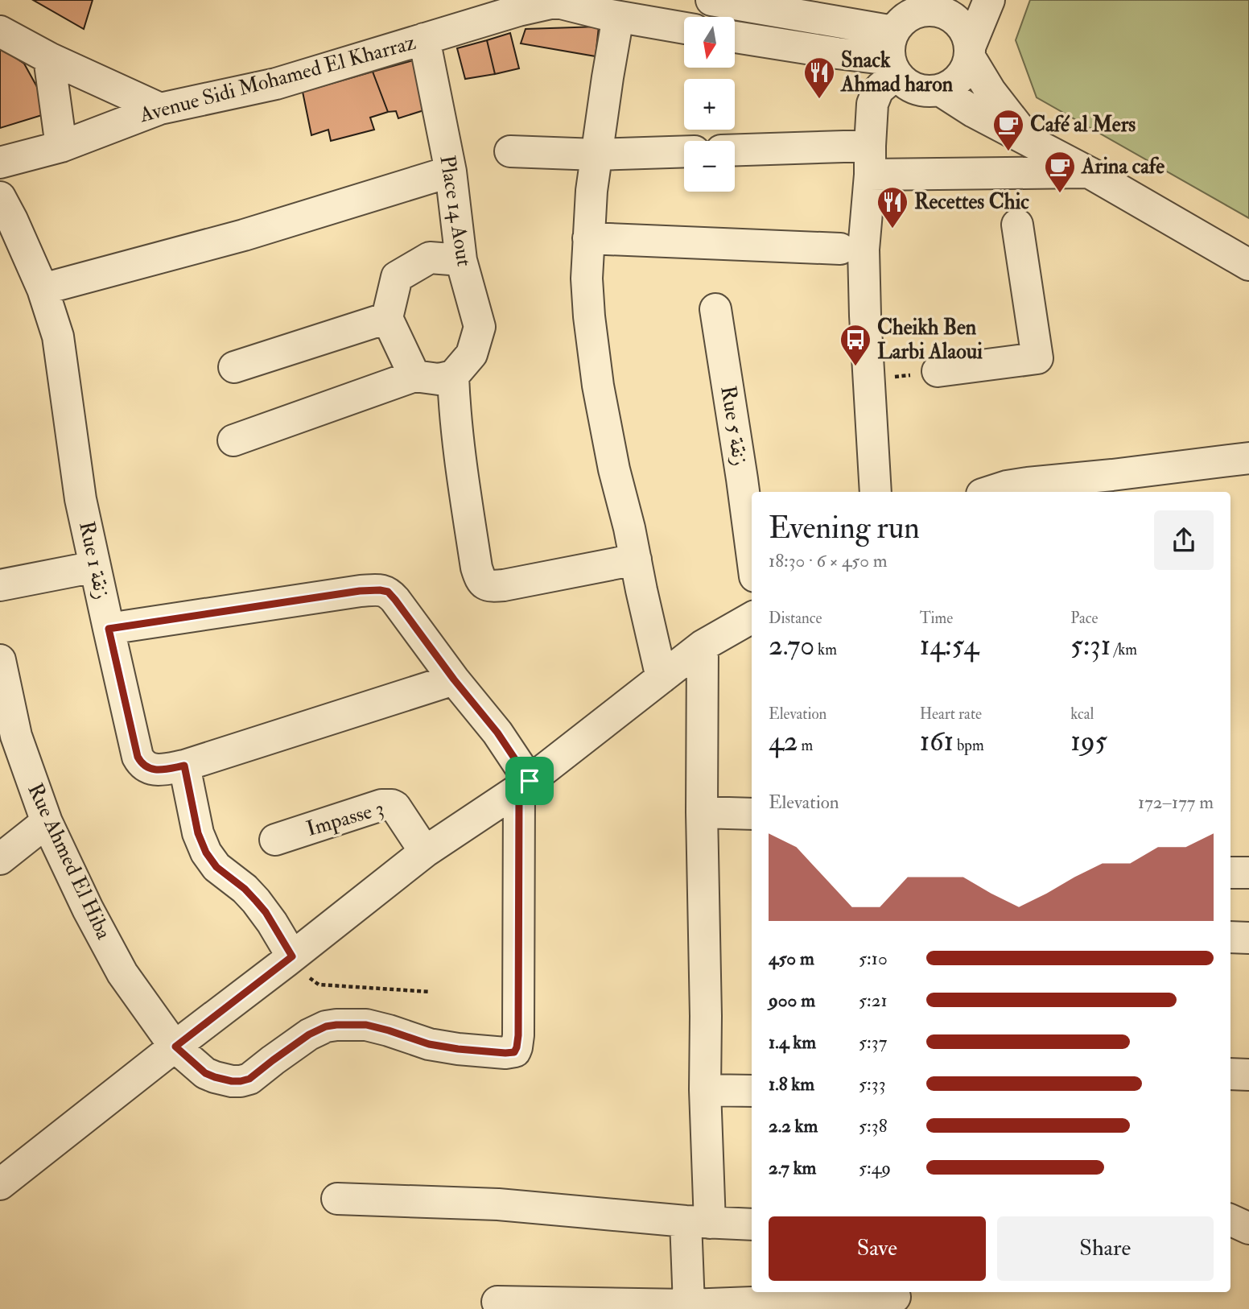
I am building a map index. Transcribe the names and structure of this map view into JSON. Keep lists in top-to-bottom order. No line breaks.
{"streets":{"street":["Avenue Sidi Mohamed El Kharraz","Place 14 Aout","Rue 5 زنقة","Rue 1 زنقة","Impasse 3","Rue Ahmed El Hiba"]},"crossings":[["Avenue Sidi Mohamed El Kharraz","Place 14 Aout"]],"places":{"restaurant":["Snack Ahmad haron","Recettes Chic"],"cafe":["Café al Mers","Arina cafe"],"bus stop":["Cheikh Ben Larbi Alaoui"]},"north":"bottom","page":{"map_buttons":["+","−"],"heading":["Evening run","18:30 · 6 × 450 m"],"stats":[["Distance","2.70 km"],["Time","14:54"],["Pace","5:31 /km"],["Elevation","42 m"],["Heart rate","161 bpm"],["kcal","195"]],"chart":["Elevation","172–177 m"],"list":[{"name":"450 m","note":"5:10"},{"name":"900 m","note":"5:21"},{"name":"1.4 km","note":"5:37"},{"name":"1.8 km","note":"5:33"},{"name":"2.2 km","note":"5:38"},{"name":"2.7 km","note":"5:49"}],"buttons":["Save","Share"]}}
